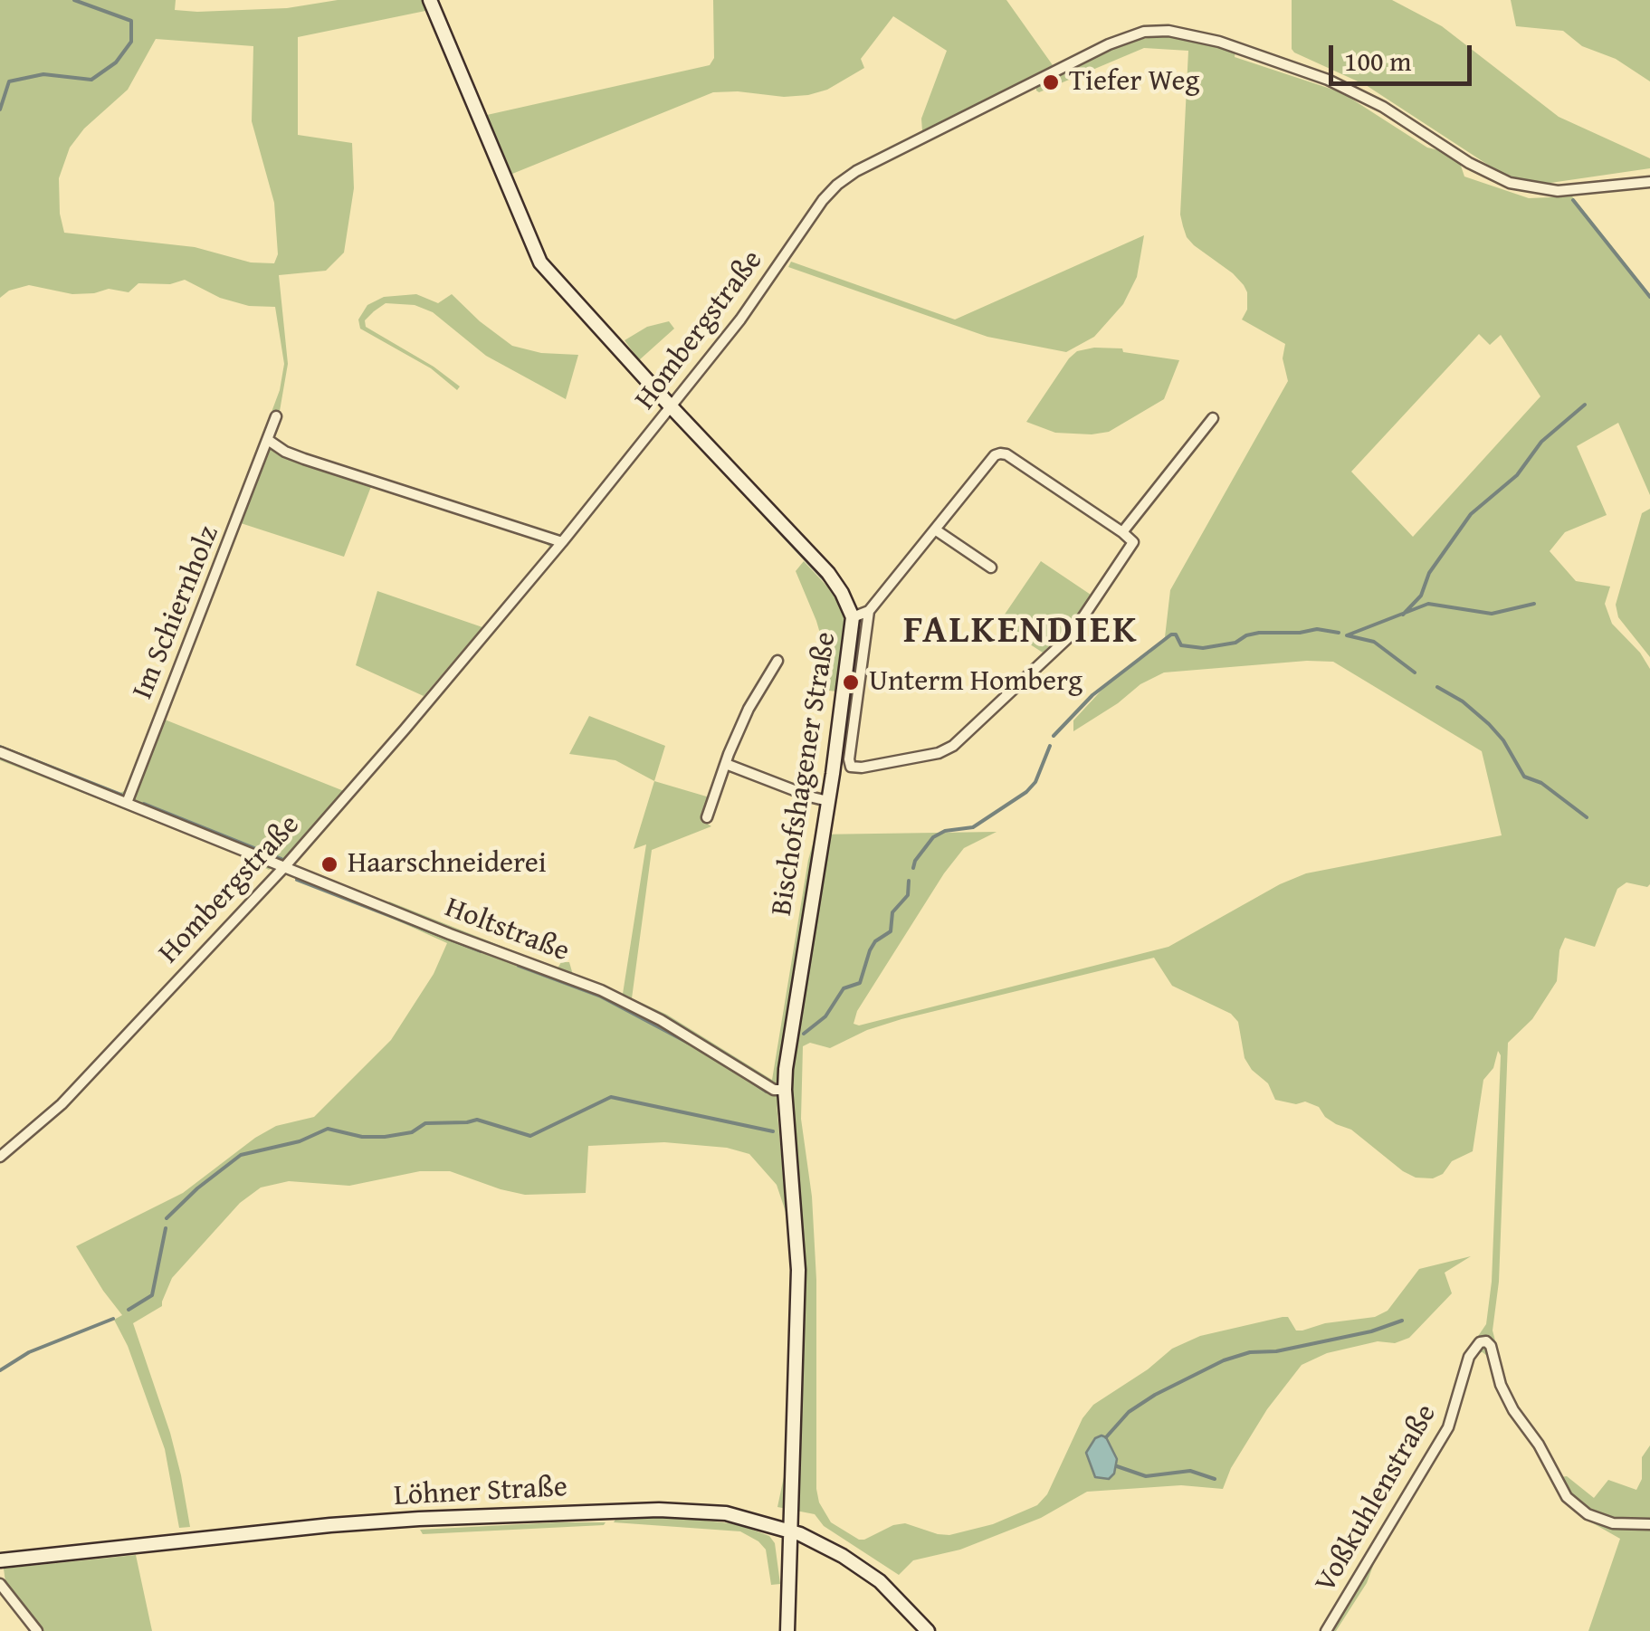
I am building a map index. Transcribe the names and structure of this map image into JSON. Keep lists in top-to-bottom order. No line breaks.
{"streets":{"street":["Hombergstraße","Im Schiernholz","Bischofshagener Straße","Holtstraße","Löhner Straße","Voßkuhlenstraße"]},"crossings":[["Hombergstraße","Bischofshagener Straße"],["Hombergstraße","Holtstraße"],["Im Schiernholz","Holtstraße"],["Bischofshagener Straße","Holtstraße"],["Bischofshagener Straße","Löhner Straße"]],"districts":["FALKENDIEK"],"places":["Tiefer Weg","Unterm Homberg","Haarschneiderei"],"scale_bar":"100 m"}
